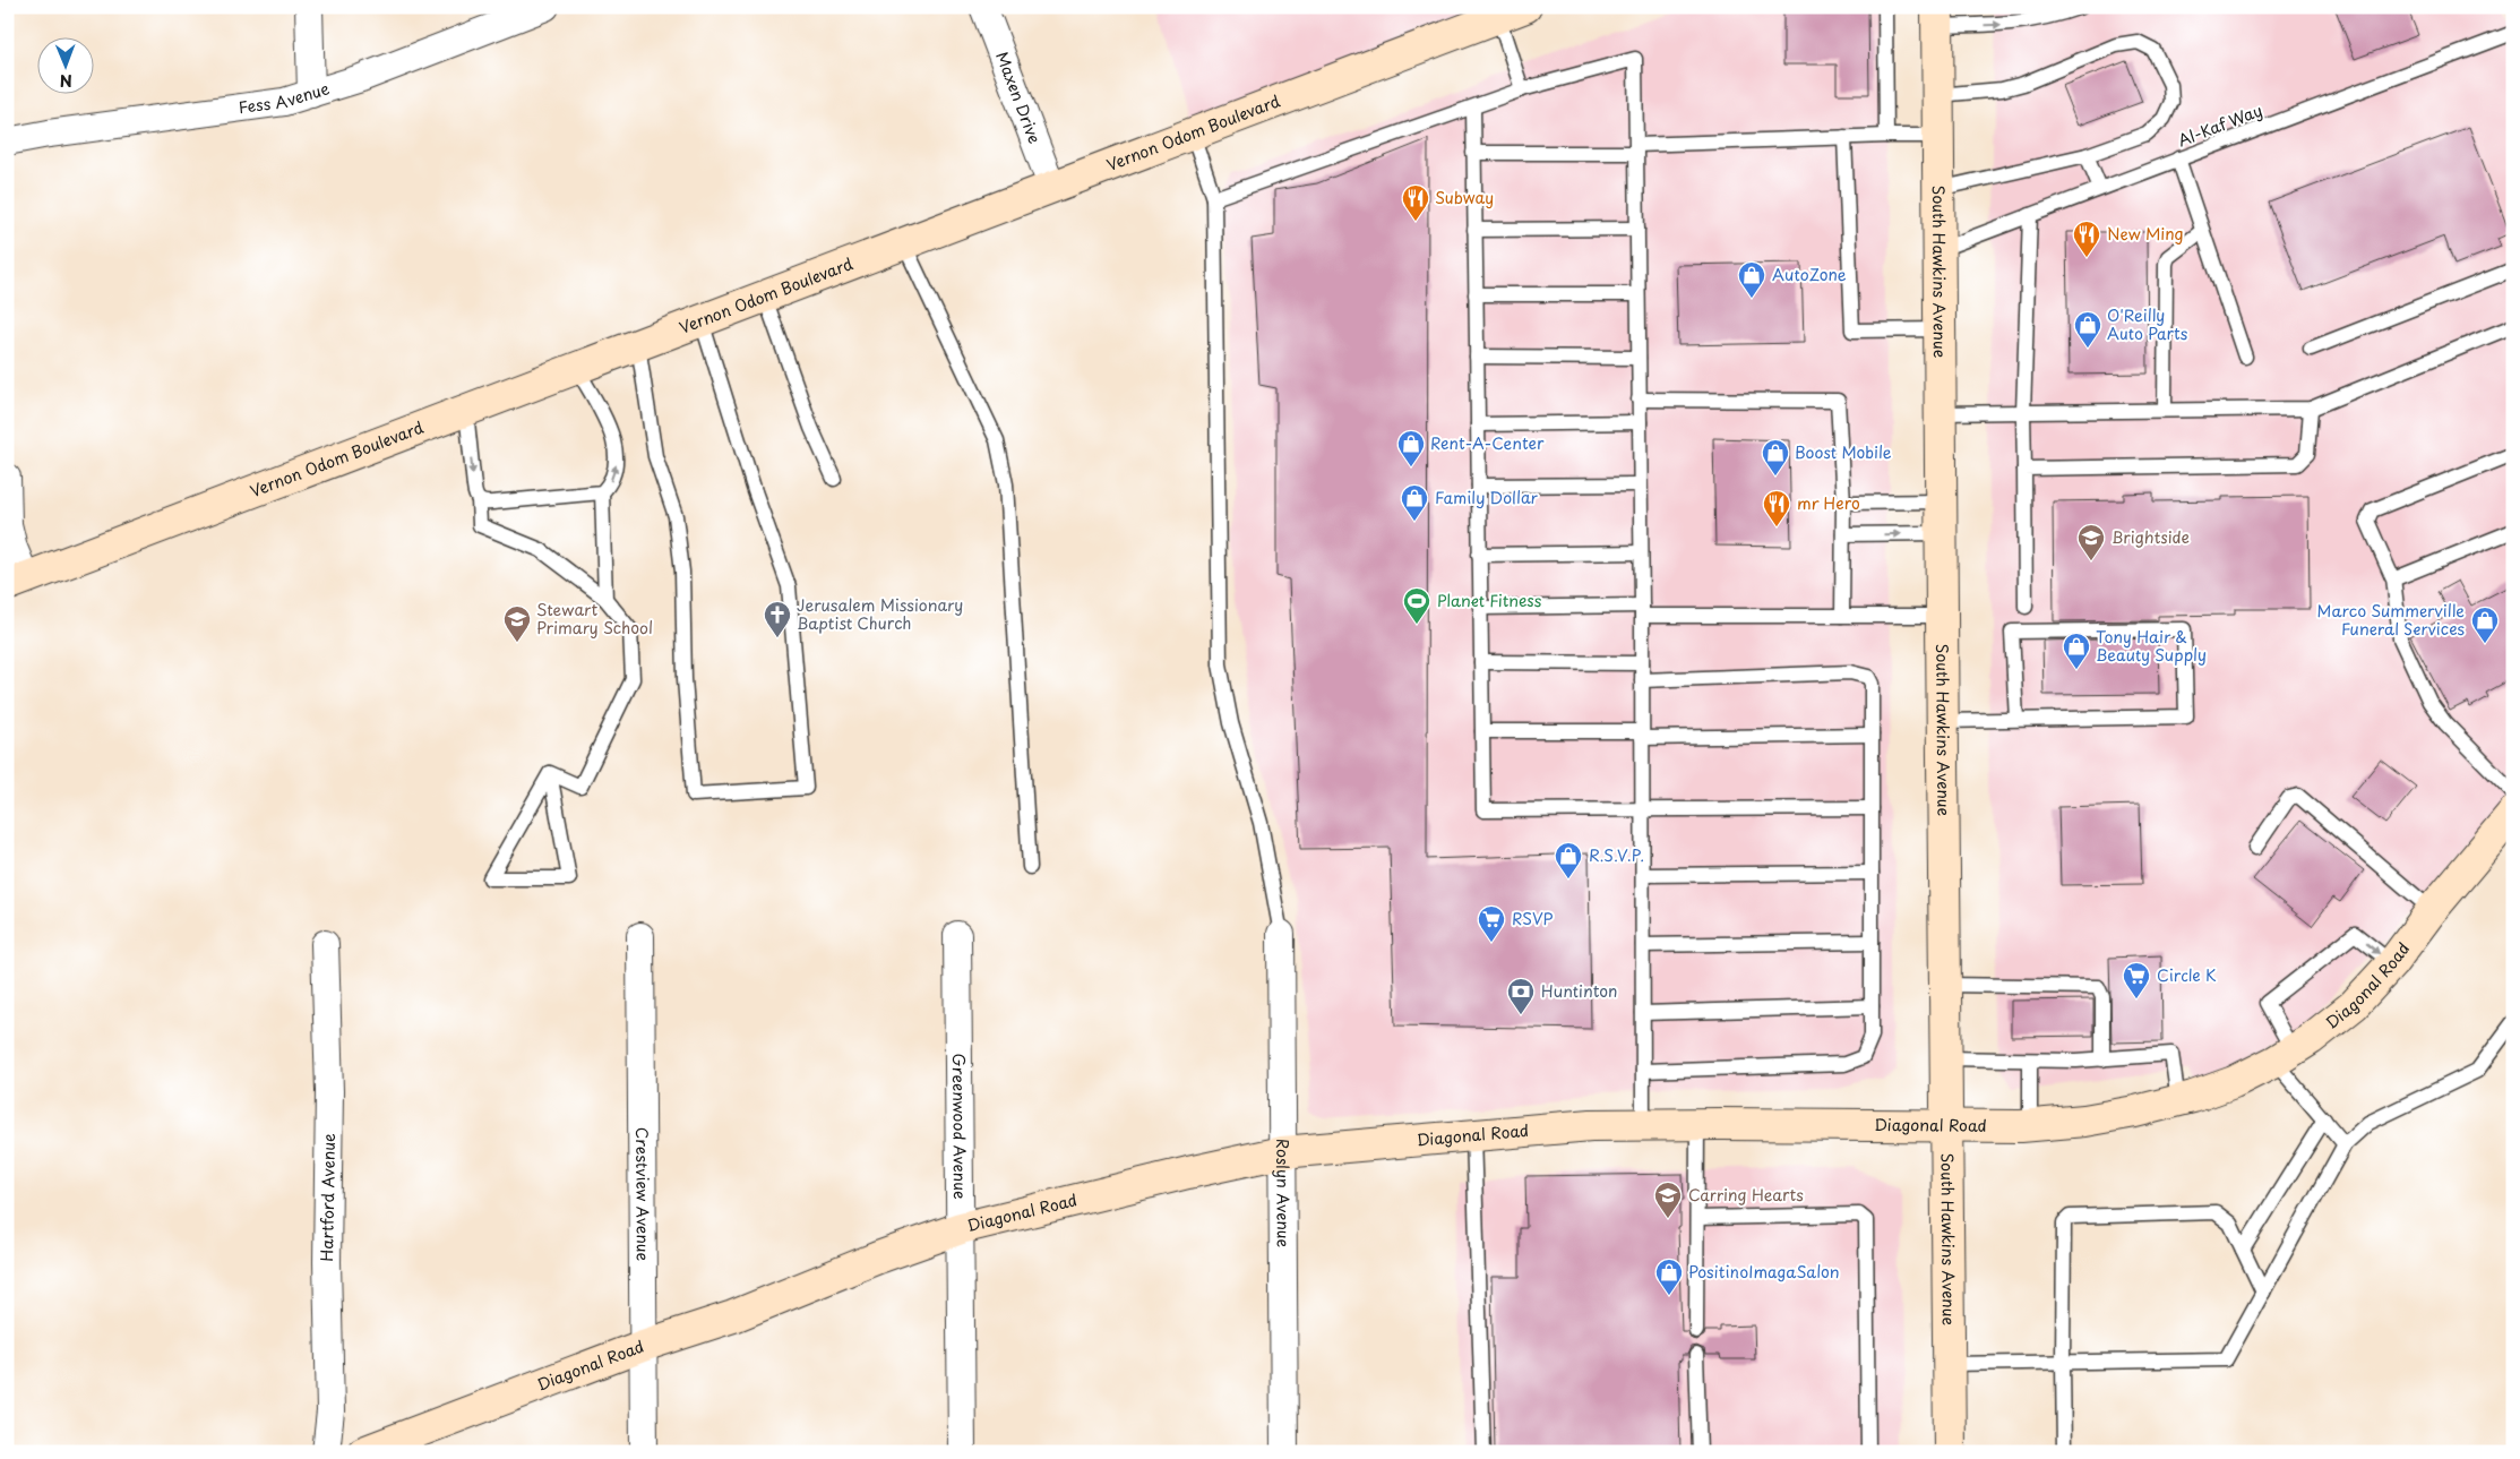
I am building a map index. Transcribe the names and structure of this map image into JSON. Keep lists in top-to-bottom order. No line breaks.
{"streets":{"street":["Fess Avenue","Maxen Drive","Vernon Odom Boulevard","South Hawkins Avenue","Diagonal Road","Greenwood Avenue","Roslyn Avenue","Crestview Avenue","Hartford Avenue"],"lane":["Al-Kaf Way"]},"crossings":[["Maxen Drive","Vernon Odom Boulevard"],["Al-Kaf Way","South Hawkins Avenue"],["South Hawkins Avenue","Diagonal Road"],["Diagonal Road","Greenwood Avenue"],["Diagonal Road","Roslyn Avenue"],["Diagonal Road","Crestview Avenue"]],"places":{"restaurant":["Subway","New Ming","mr Hero"],"shop":["AutoZone","O'Reilly Auto Parts","Rent-A-Center","Boost Mobile","Family Dollar","Marco Summerville Funeral Services","Tony Hair & Beauty Supply","R.S.V.P.","PositinoImagaSalon"],"school or university":["Brightside","Stewart Primary School","Carring Hearts"],"sports":["Planet Fitness"],"church":["Jerusalem Missionary Baptist Church"],"supermarket":["RSVP","Circle K"],"bank":["Huntinton"]},"north":"bottom"}
